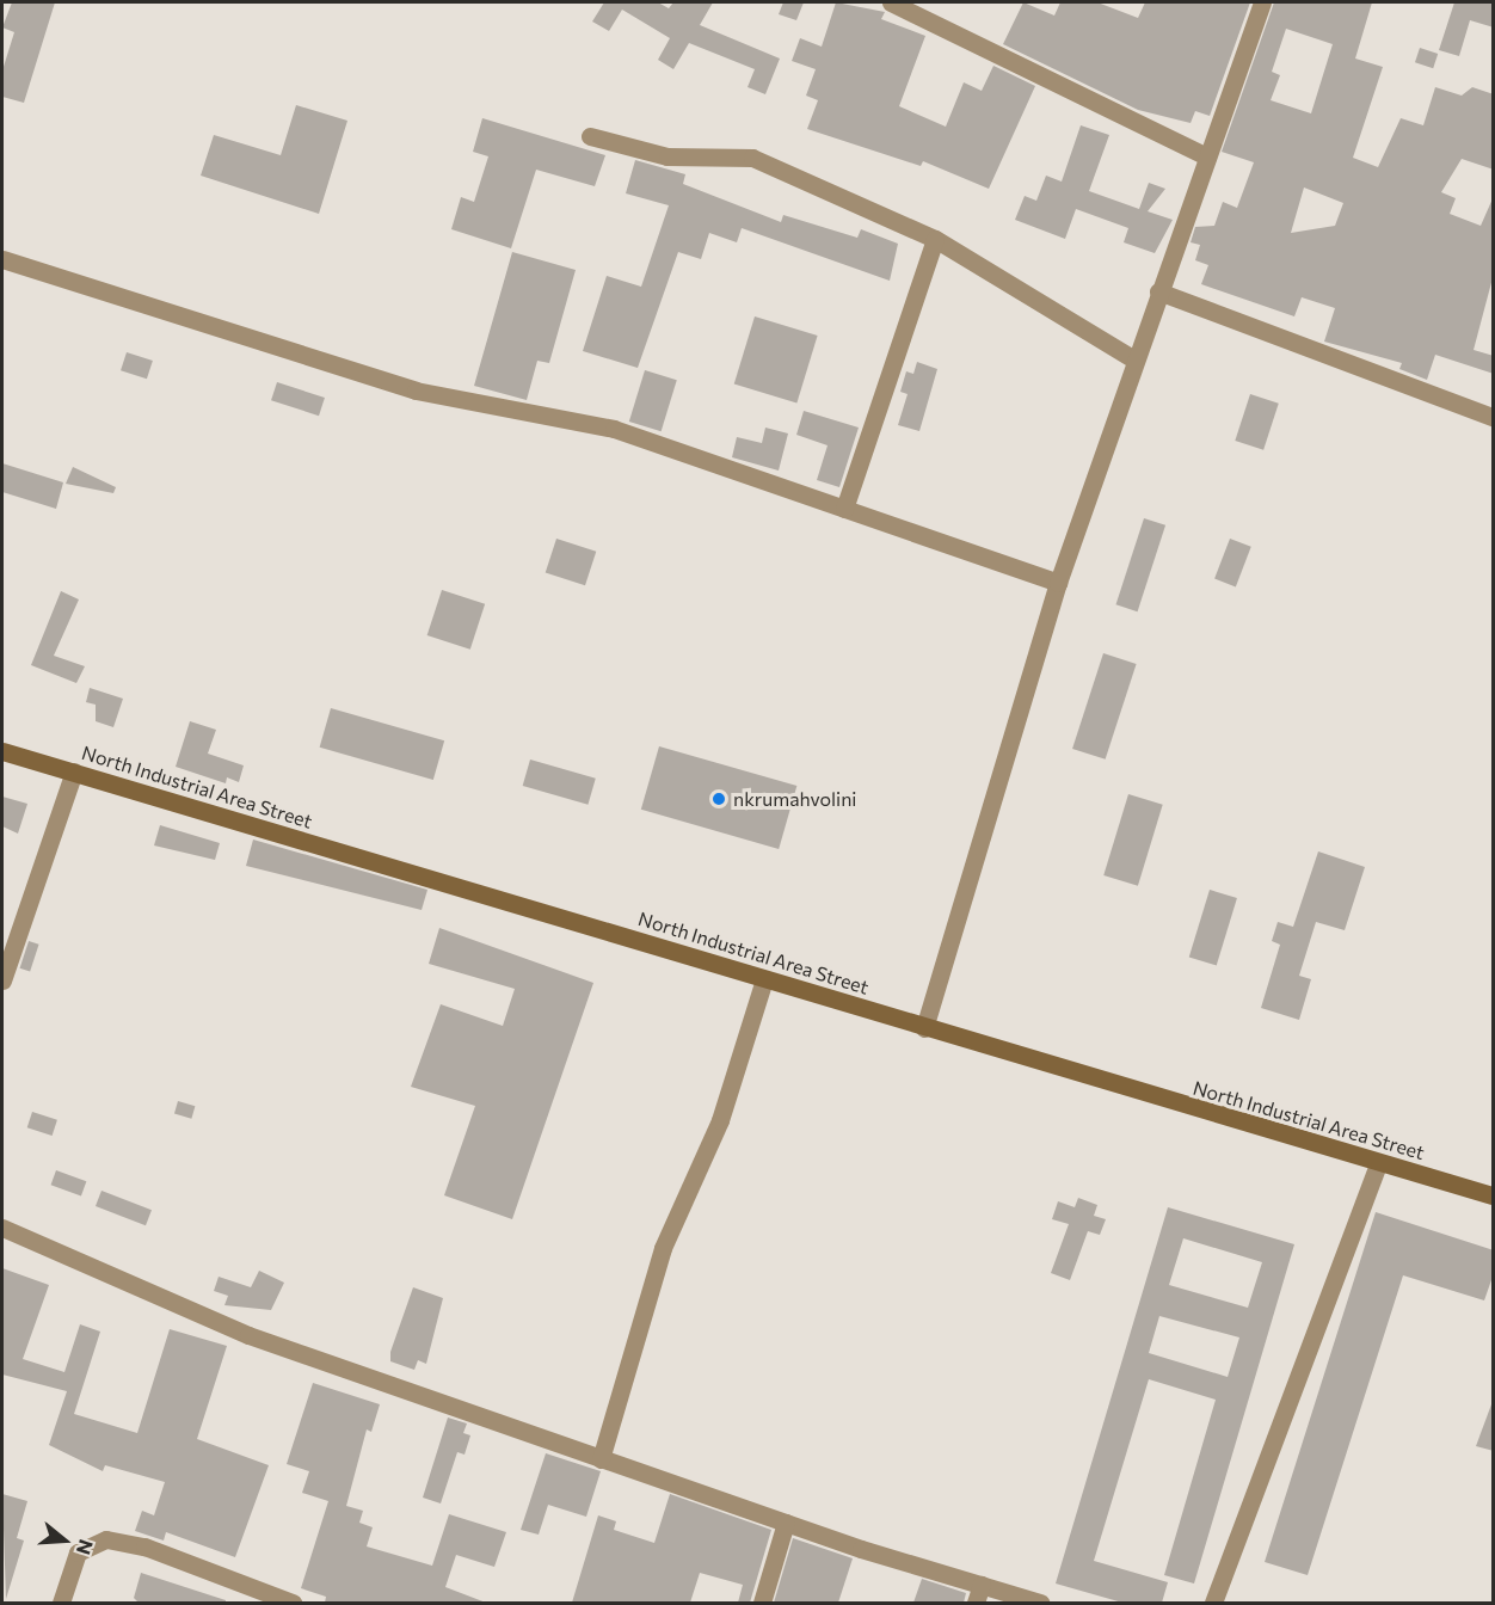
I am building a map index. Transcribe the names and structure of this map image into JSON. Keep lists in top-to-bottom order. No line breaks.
{"streets":{"main road":["North Industrial Area Street"]},"places":["nkrumahvolini"],"north":"right"}
